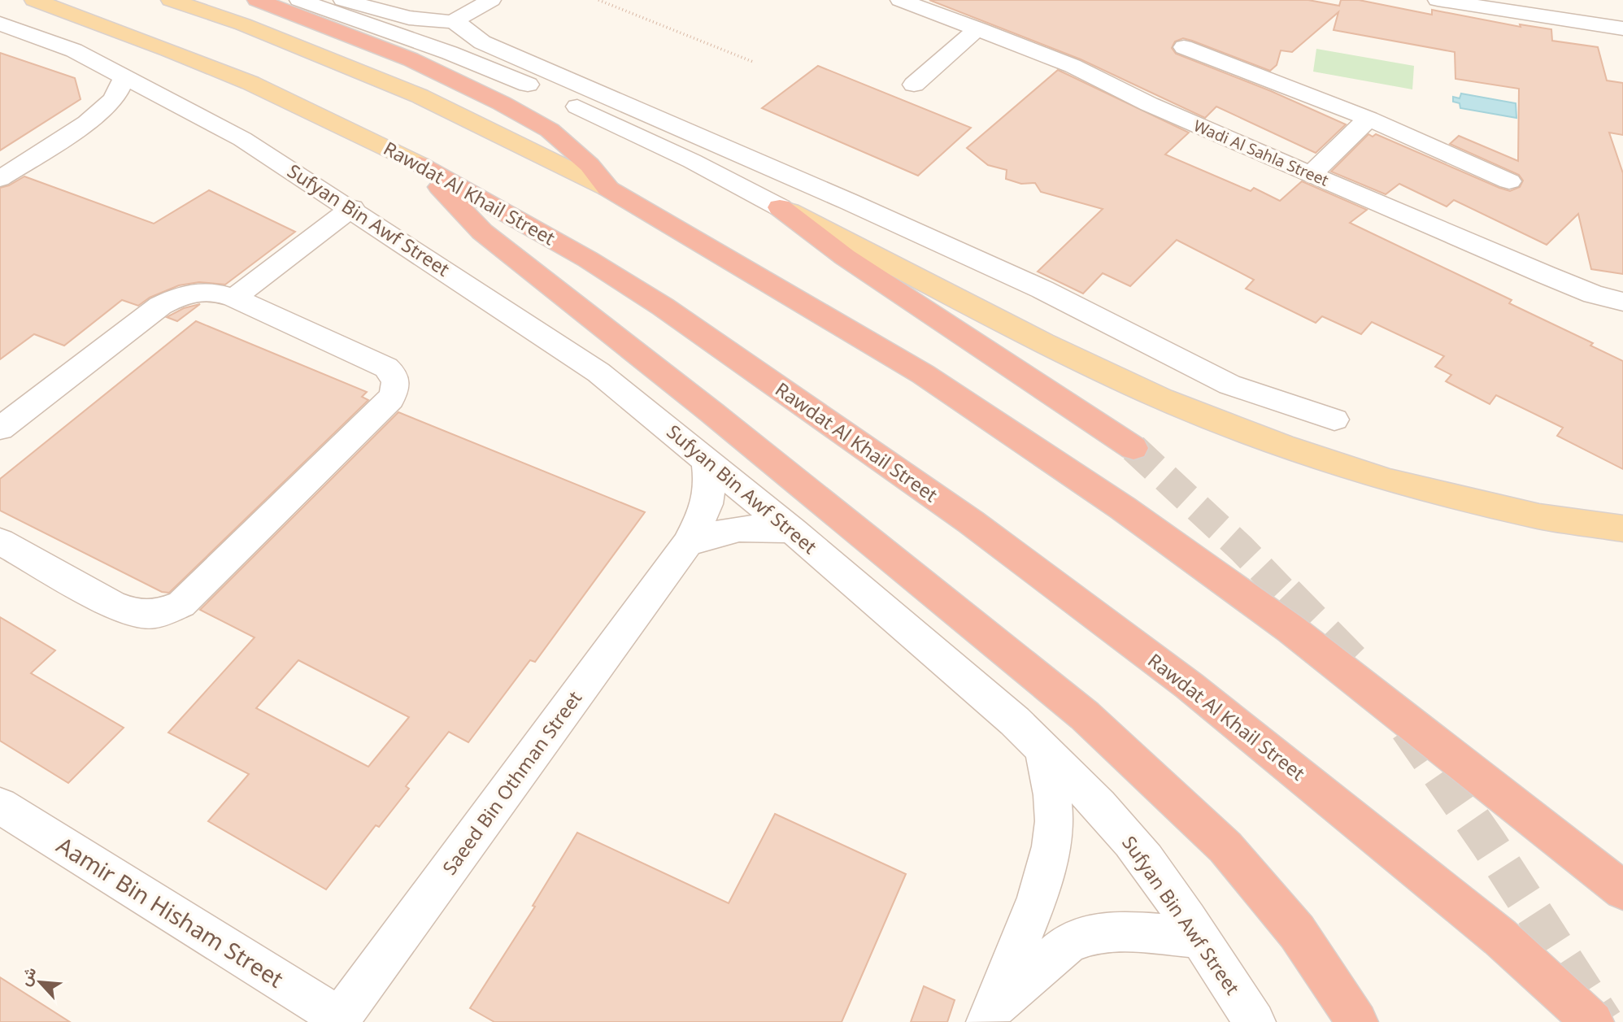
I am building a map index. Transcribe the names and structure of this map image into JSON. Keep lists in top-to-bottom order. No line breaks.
{"streets":{"highway":["Rawdat Al Khail Street"],"street":["Wadi Al Sahla Street","Sufyan Bin Awf Street","Saeed Bin Othman Street","Aamir Bin Hisham Street"]},"crossings":[["Sufyan Bin Awf Street","Saeed Bin Othman Street"],["Saeed Bin Othman Street","Aamir Bin Hisham Street"]],"north":"top left"}
